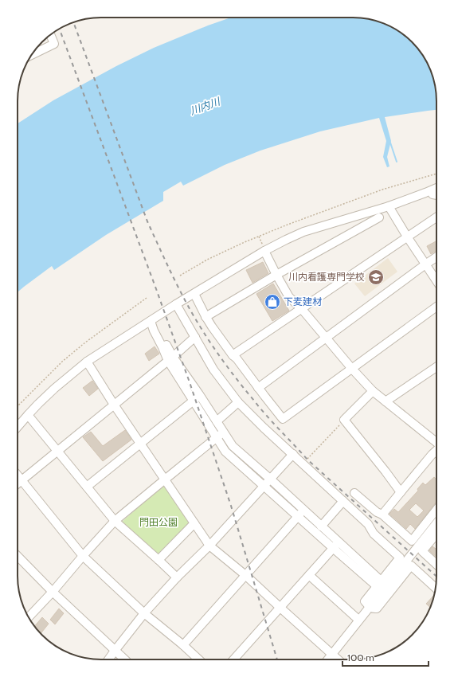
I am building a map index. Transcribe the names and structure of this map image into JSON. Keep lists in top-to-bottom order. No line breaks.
{"water":["川内川"],"parks":["門田公園"],"places":{"school or university":["川内看護専門学校"],"shop":["下麦建材"]},"scale_bar":"100 m"}
